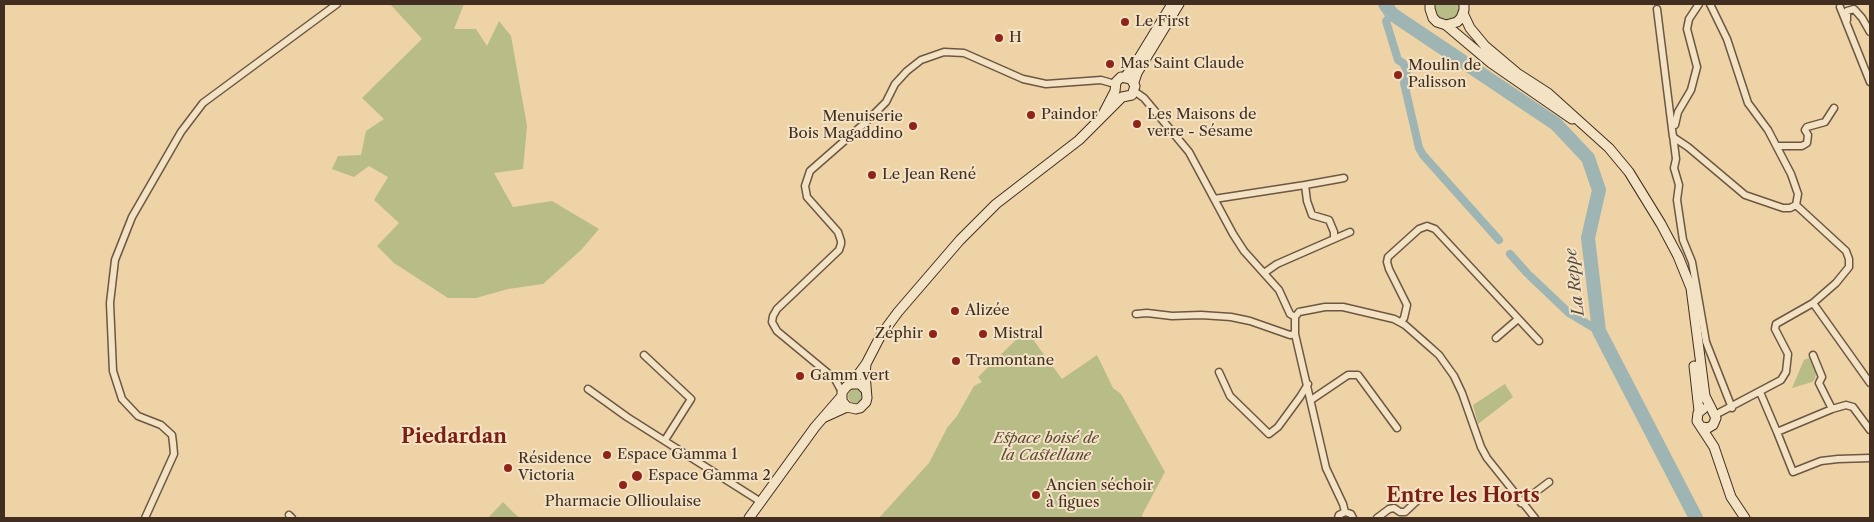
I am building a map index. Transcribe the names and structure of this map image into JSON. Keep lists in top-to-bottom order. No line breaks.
{"districts":["Piedardan","Entre les Horts"],"water":["La Reppe"],"parks":["Espace boisé de la Castellane"],"places":["Le First","H","Mas Saint Claude","Moulin de Palisson","Paindor","Les Maisons de verre - Sésame","Menuiserie Bois Magaddino","Le Jean René","Alizée","Zéphir","Mistral","Tramontane","Gamm vert","Espace Gamma 1","Résidence Victoria","Espace Gamma 2","Pharmacie Ollioulaise","Ancien séchoir à figues"]}
